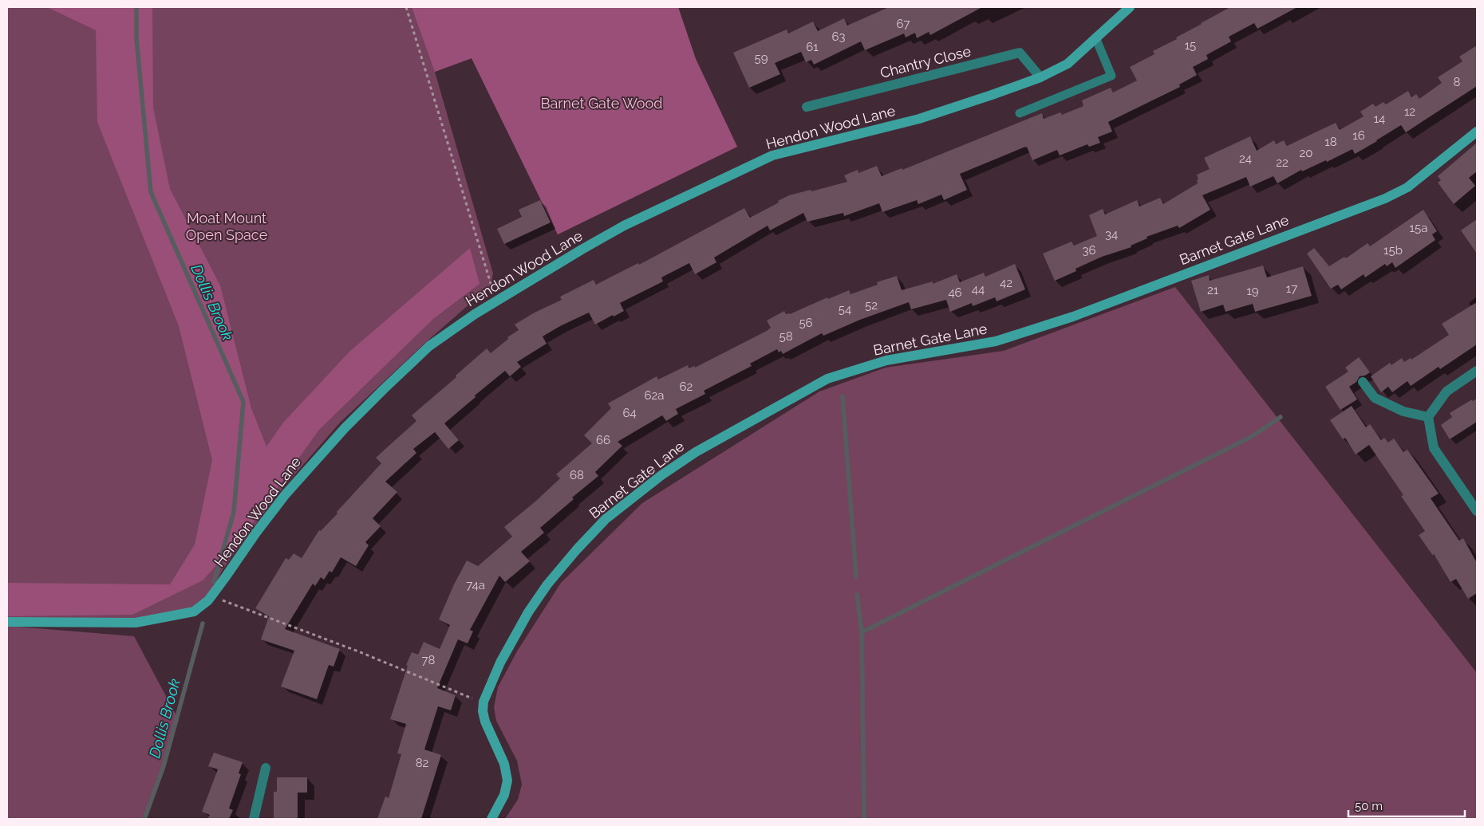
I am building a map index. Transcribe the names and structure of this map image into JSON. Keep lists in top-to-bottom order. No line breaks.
{"streets":{"main road":["Hendon Wood Lane","Barnet Gate Lane"],"street":["Chantry Close"]},"crossings":[["Chantry Close","Hendon Wood Lane"]],"water":["Dollis Brook"],"parks":["Barnet Gate Wood","Moat Mount Open Space"],"house_numbers":["67","63","15","61","59","8","12","14","16","18","20","24","22","15a","34","36","15b","42","17","44","21","19","46","52","54","56","58","62","62a","64","66","68","74a","78","82"],"scale_bar":"50 m"}
